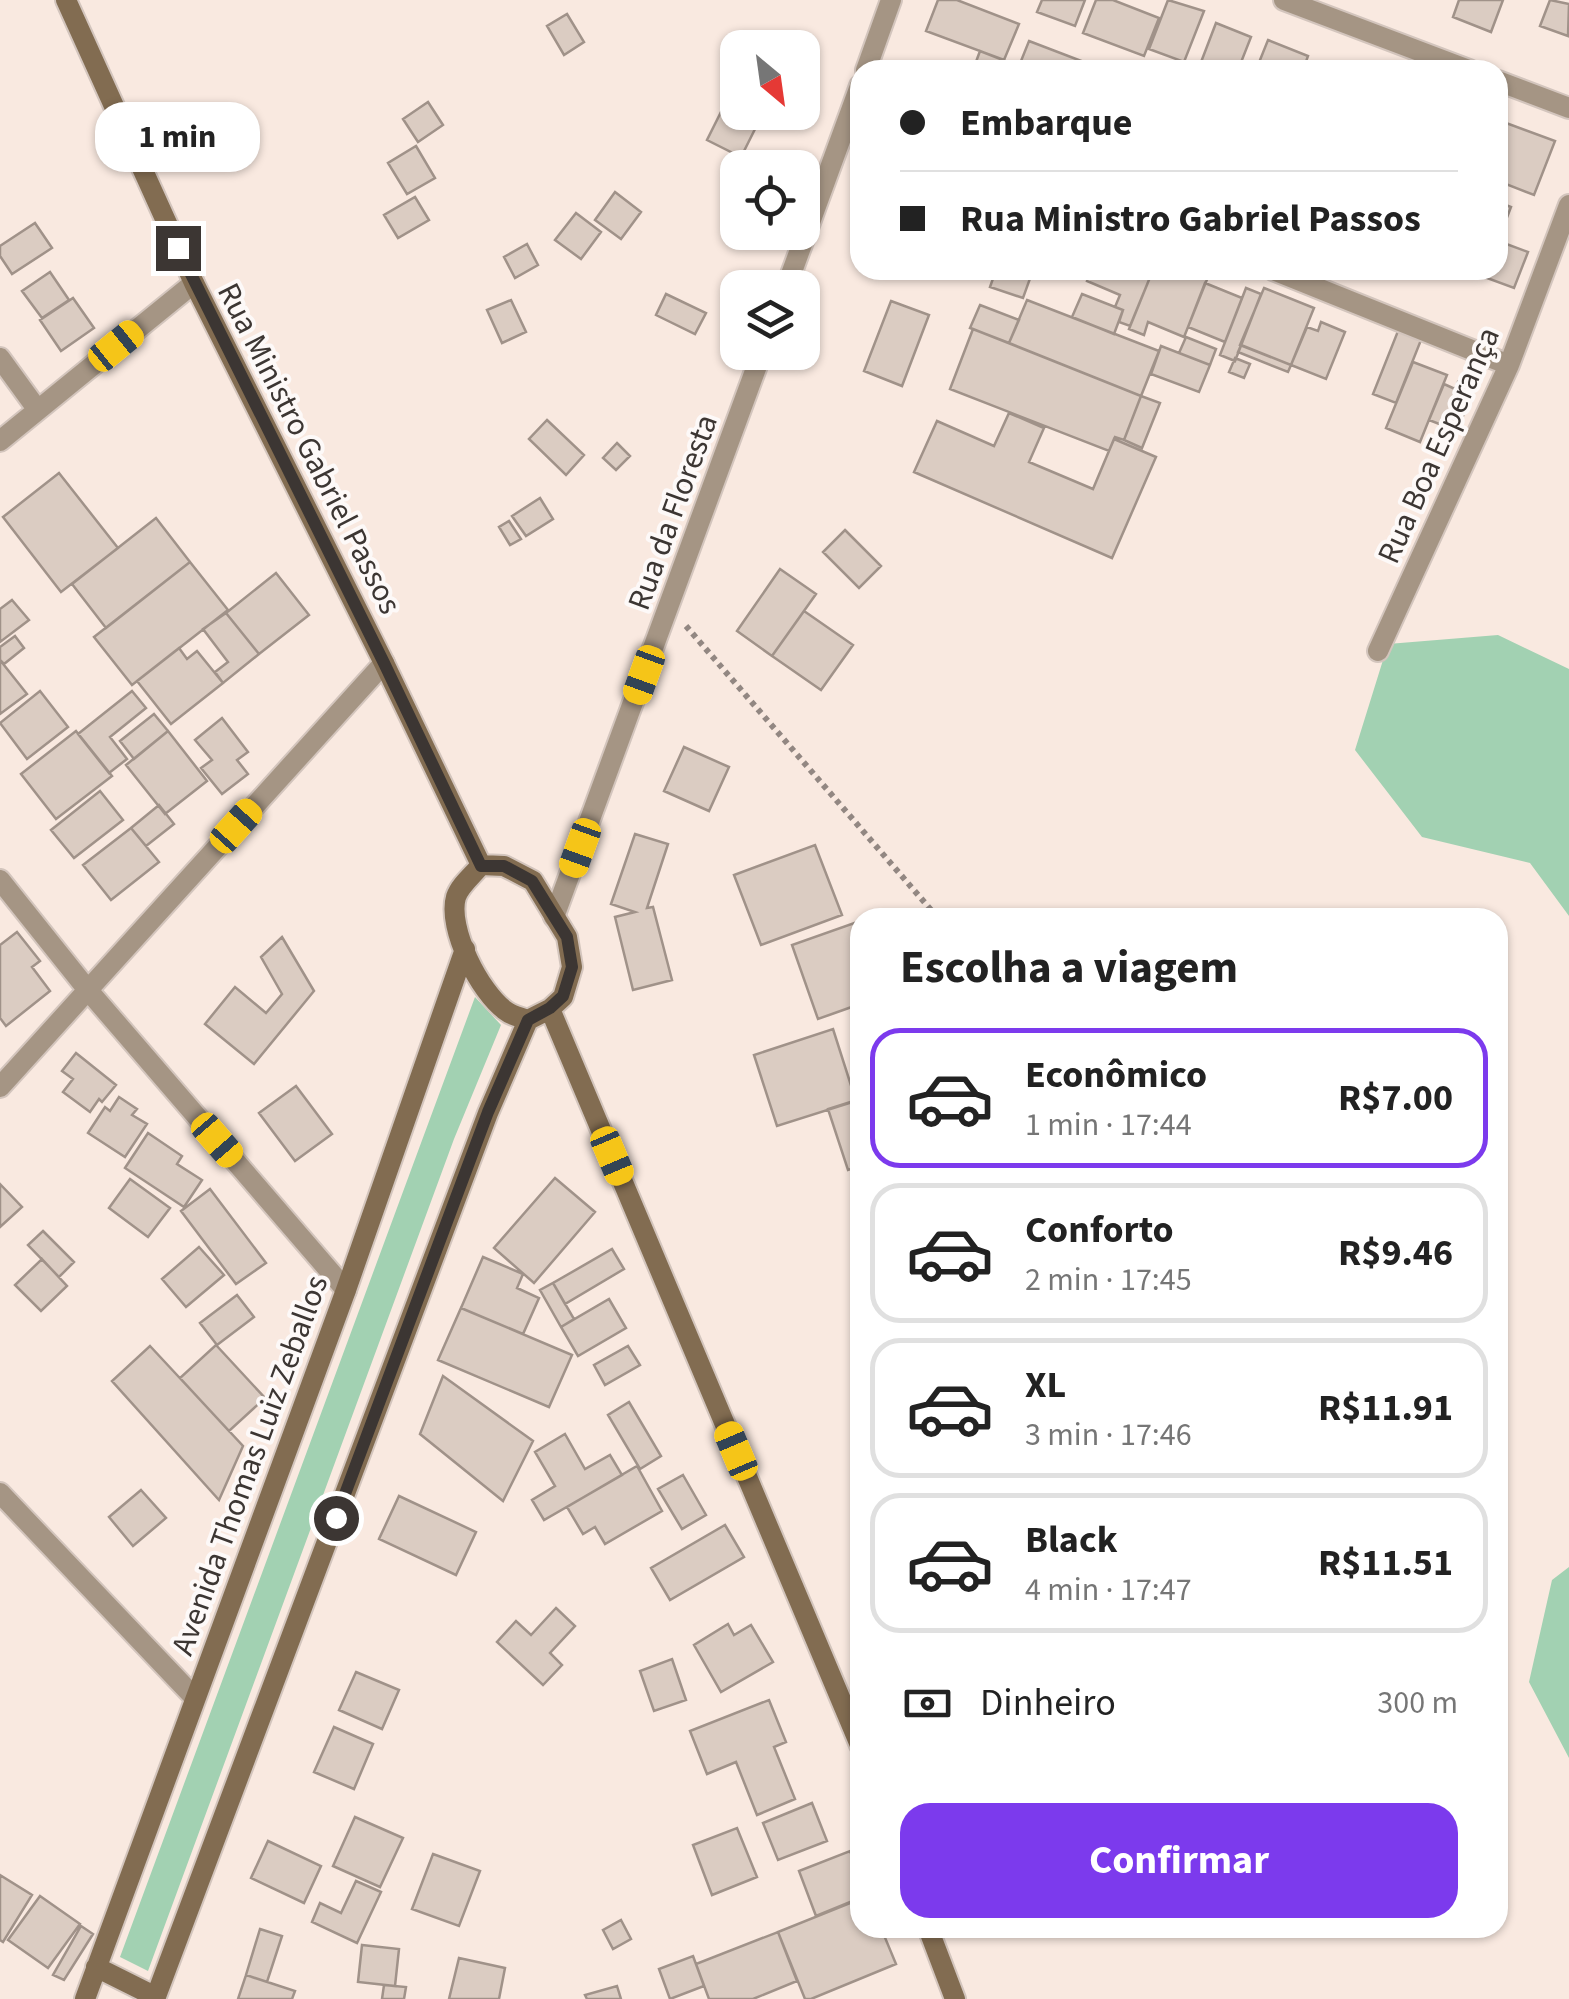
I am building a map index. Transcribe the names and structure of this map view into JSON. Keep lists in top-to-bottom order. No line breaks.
{"streets":{"main road":["Rua Ministro Gabriel Passos","Avenida Thomas Luiz Zeballos"],"street":["Rua Boa Esperança","Rua da Floresta"]},"crossings":[["Rua Ministro Gabriel Passos","Rua da Floresta"],["Rua Ministro Gabriel Passos","Avenida Thomas Luiz Zeballos"],["Rua da Floresta","Avenida Thomas Luiz Zeballos"]],"north":"bottom right","page":{"banner":["Embarque","Rua Ministro Gabriel Passos"],"bubble":"1 min","heading":"Escolha a viagem","list":[{"name":"Econômico","note":"1 min · 17:44","value":"R$7.00"},{"name":"Conforto","note":"2 min · 17:45","value":"R$9.46"},{"name":"XL","note":"3 min · 17:46","value":"R$11.91"},{"name":"Black","note":"4 min · 17:47","value":"R$11.51"}],"pay":["Dinheiro","300 m"],"buttons":"Confirmar"}}
